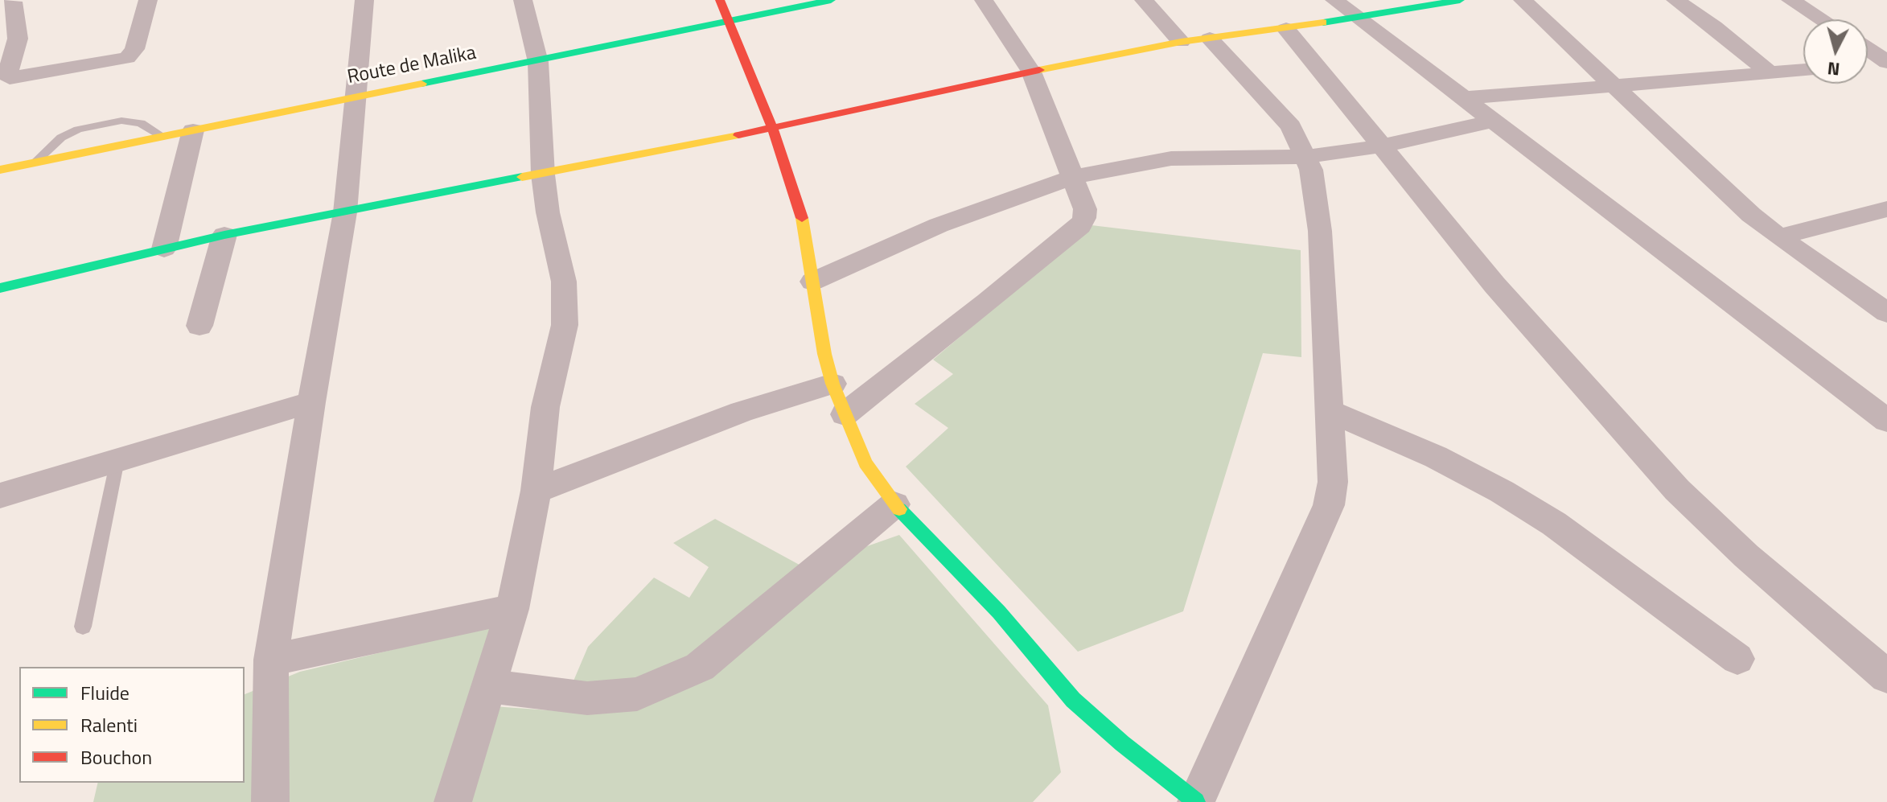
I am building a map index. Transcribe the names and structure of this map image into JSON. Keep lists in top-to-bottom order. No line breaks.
{"streets":{"street":["Route de Malika"]},"legend":["Fluide","Ralenti","Bouchon"],"north":"bottom"}
